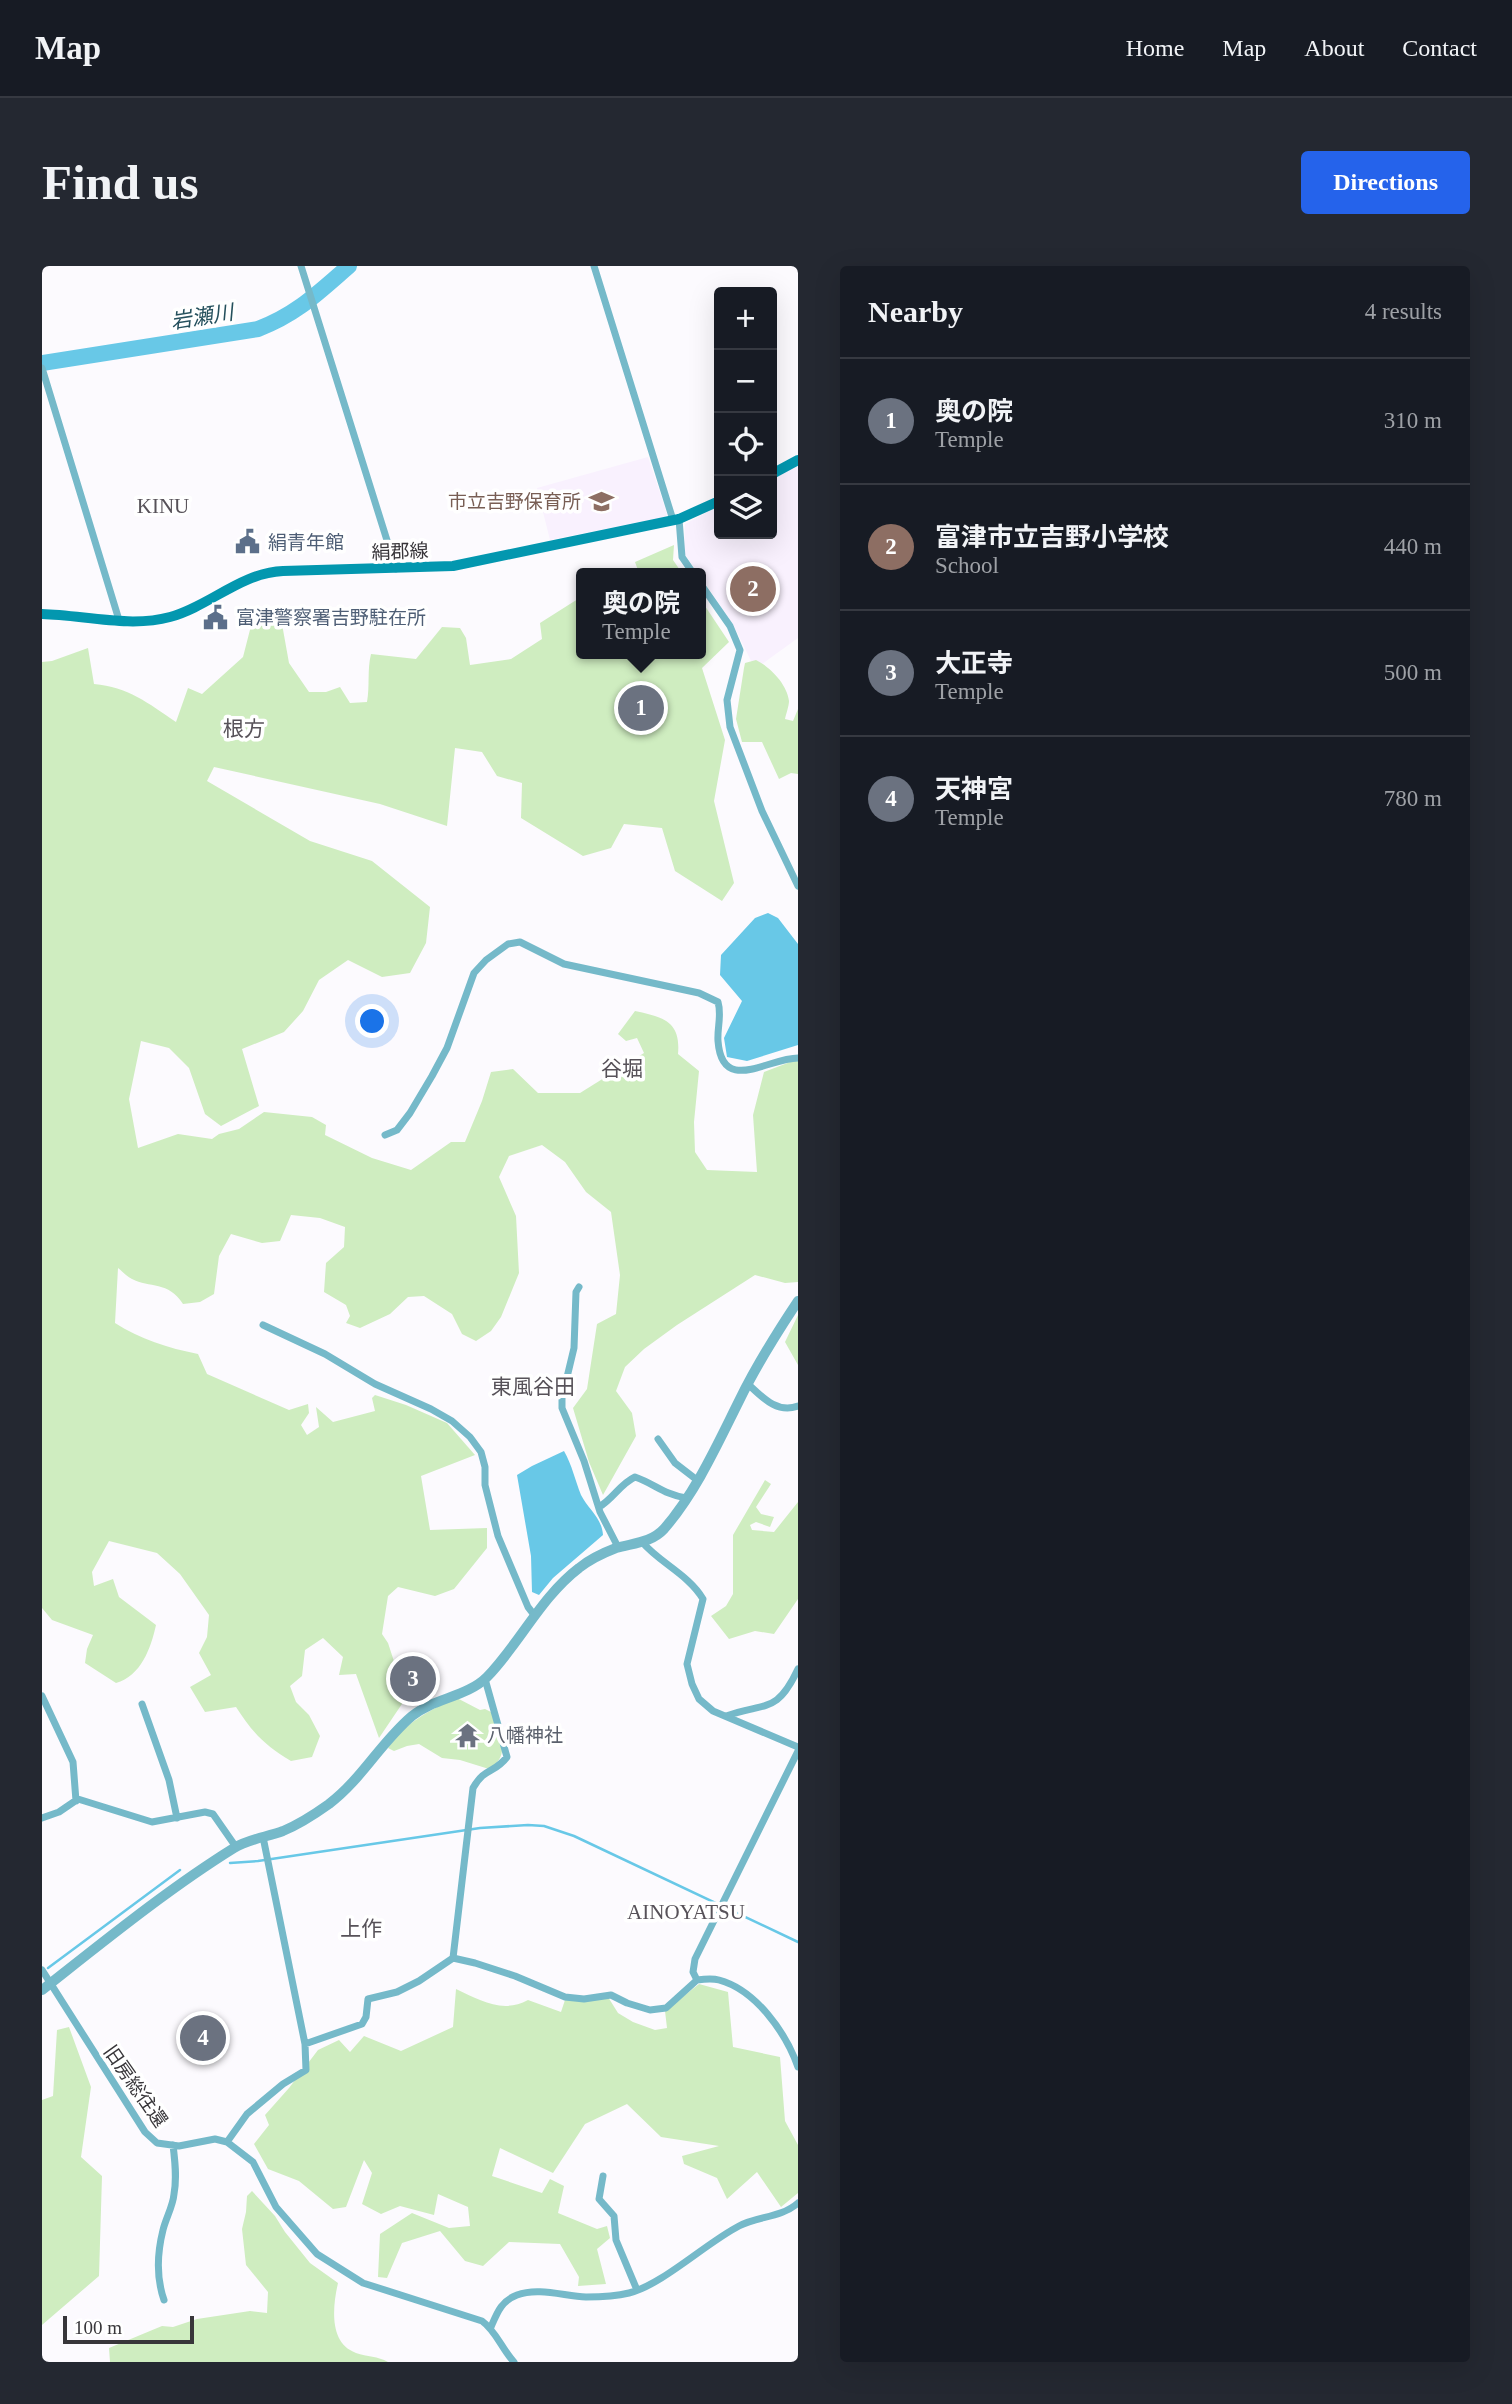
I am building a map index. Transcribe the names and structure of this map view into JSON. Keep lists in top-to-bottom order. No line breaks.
{"streets":{"main road":["絹郡線"],"street":["旧房総往還"]},"districts":["KINU","根方","谷堀","東風谷田","AINOYATSU","上作"],"water":["岩瀬川"],"places":{"school or university":["市立吉野保育所"],"public building":["絹青年館","富津警察署吉野駐在所"],"temple":["八幡神社"]},"scale_bar":"100 m","page":{"header":"Map","nav":["Home","Map","About","Contact"],"buttons":"Directions","title":"Find us","heading":["Nearby","4 results"],"map_buttons":["+","−"],"list":[{"mark":"1","name":"奥の院","note":"Temple","value":"310 m"},{"mark":"2","name":"富津市立吉野小学校","note":"School","value":"440 m"},{"mark":"3","name":"大正寺","note":"Temple","value":"500 m"},{"mark":"4","name":"天神宮","note":"Temple","value":"780 m"}],"pins":["2","1","3","4"],"popup":["奥の院","Temple"],"scale":"100 m"}}
